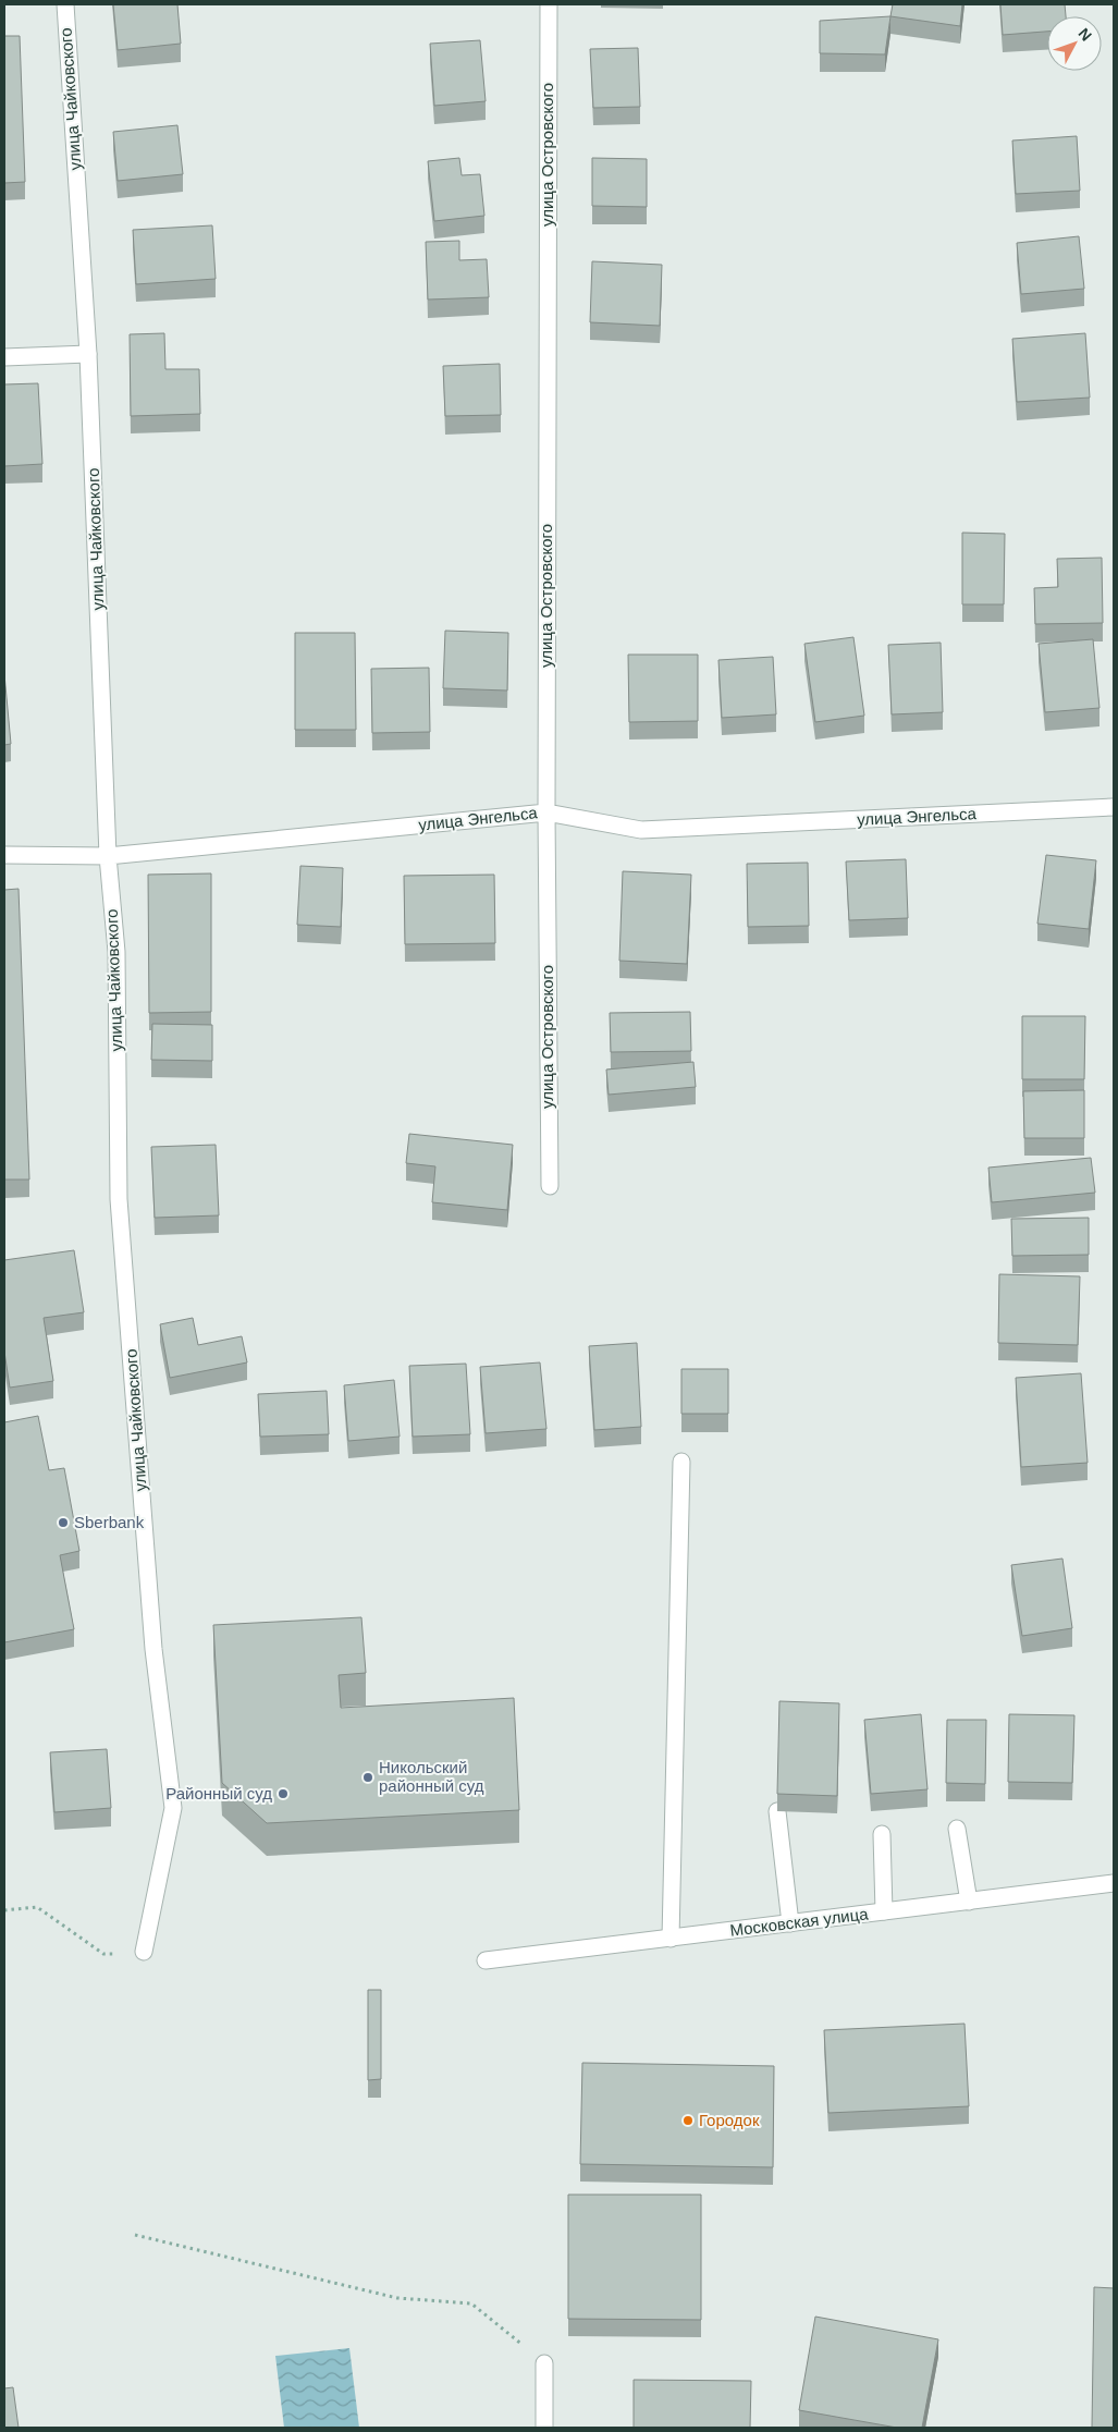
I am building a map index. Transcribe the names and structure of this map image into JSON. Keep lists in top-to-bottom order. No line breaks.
{"streets":{"street":["улица Чайковского","улица Островского","улица Энгельса","Московская улица"]},"crossings":[["улица Чайковского","улица Энгельса"],["улица Островского","улица Энгельса"]],"places":["Sberbank","Никольский районный суд","Районный суд","Городок"],"north":"top right"}
